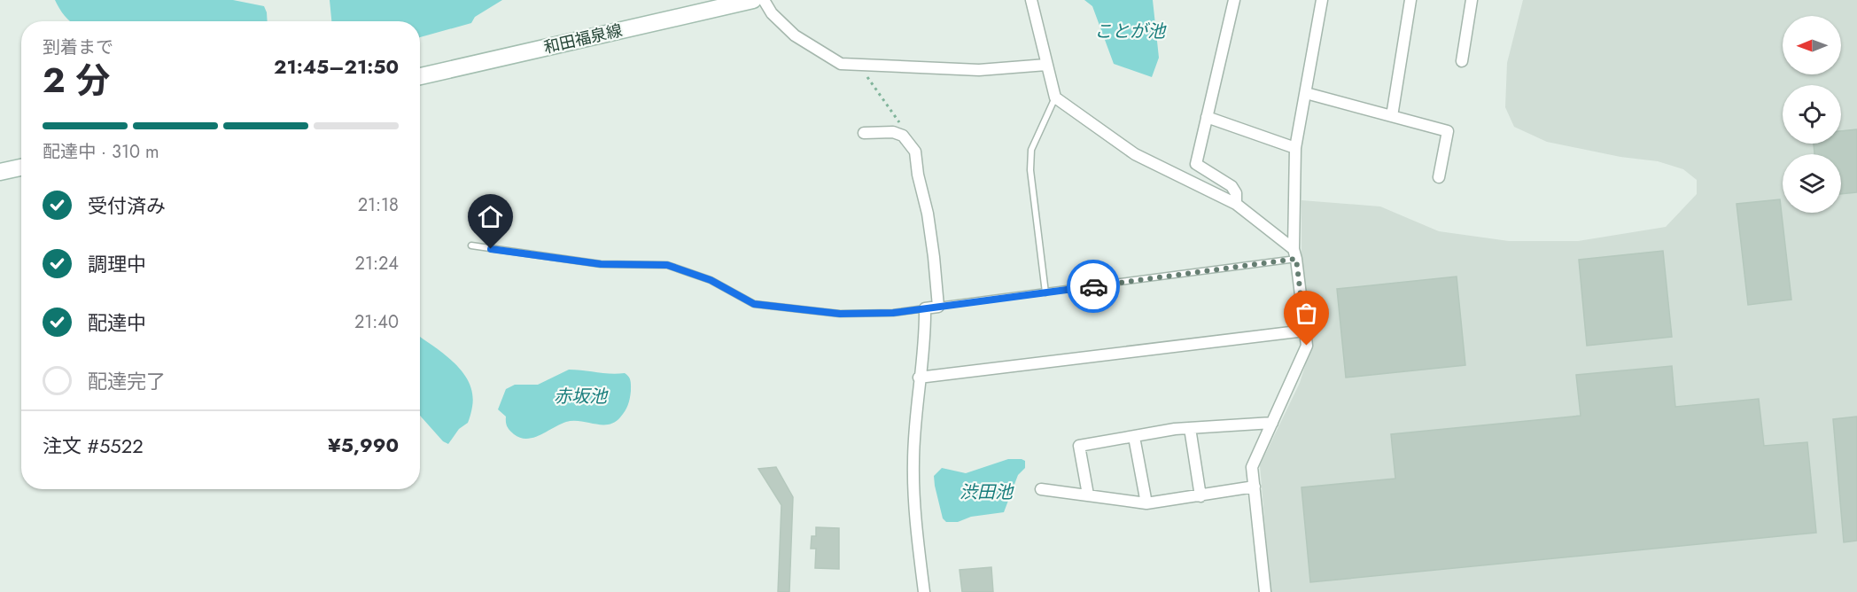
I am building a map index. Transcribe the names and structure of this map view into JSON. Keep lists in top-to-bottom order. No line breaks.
{"streets":{"main road":["和田福泉線"]},"water":["ことが池","赤坂池","渋田池"],"north":"left","page":{"heading":["2 分","到着まで","21:45–21:50"],"panel":["注文 #5522","¥5,990"],"bar":"配達中 · 310 m","list":[["受付済み","21:18"],["調理中","21:24"],["配達中","21:40"],"配達完了"]}}
